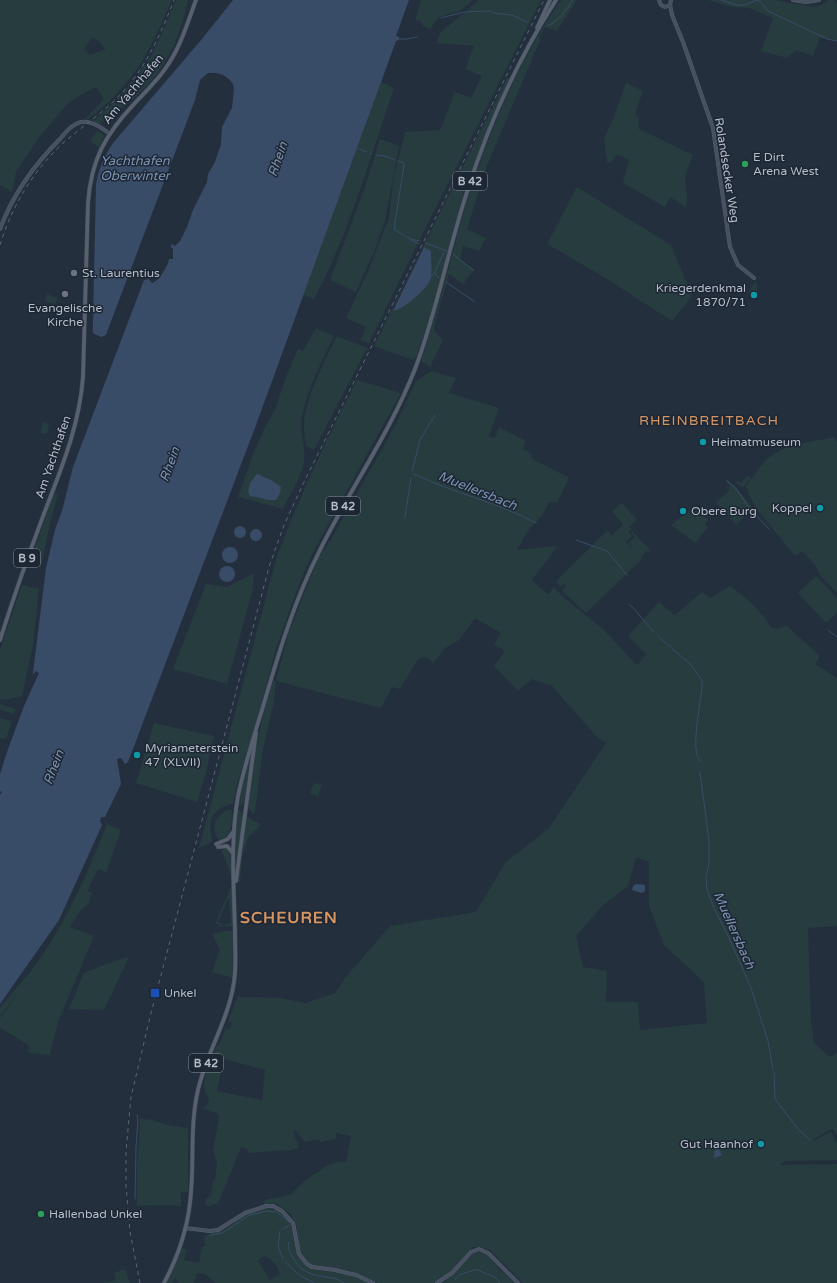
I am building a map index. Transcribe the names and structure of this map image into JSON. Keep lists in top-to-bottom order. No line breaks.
{"streets":{"main road":["Am Yachthafen","B 42","B 9"],"street":["Rolandsecker Weg"]},"districts":["RHEINBREITBACH","SCHEUREN"],"water":["Rhein","Yachthafen Oberwinter","Muellersbach"],"places":{"other":["E Dirt Arena West","St. Laurentius","Evangelische Kirche","Kriegerdenkmal 1870/71","Heimatmuseum","Koppel","Obere Burg","Myriameterstein 47 (XLVII)","Gut Haanhof","Hallenbad Unkel"],"transit":["Unkel"]}}
